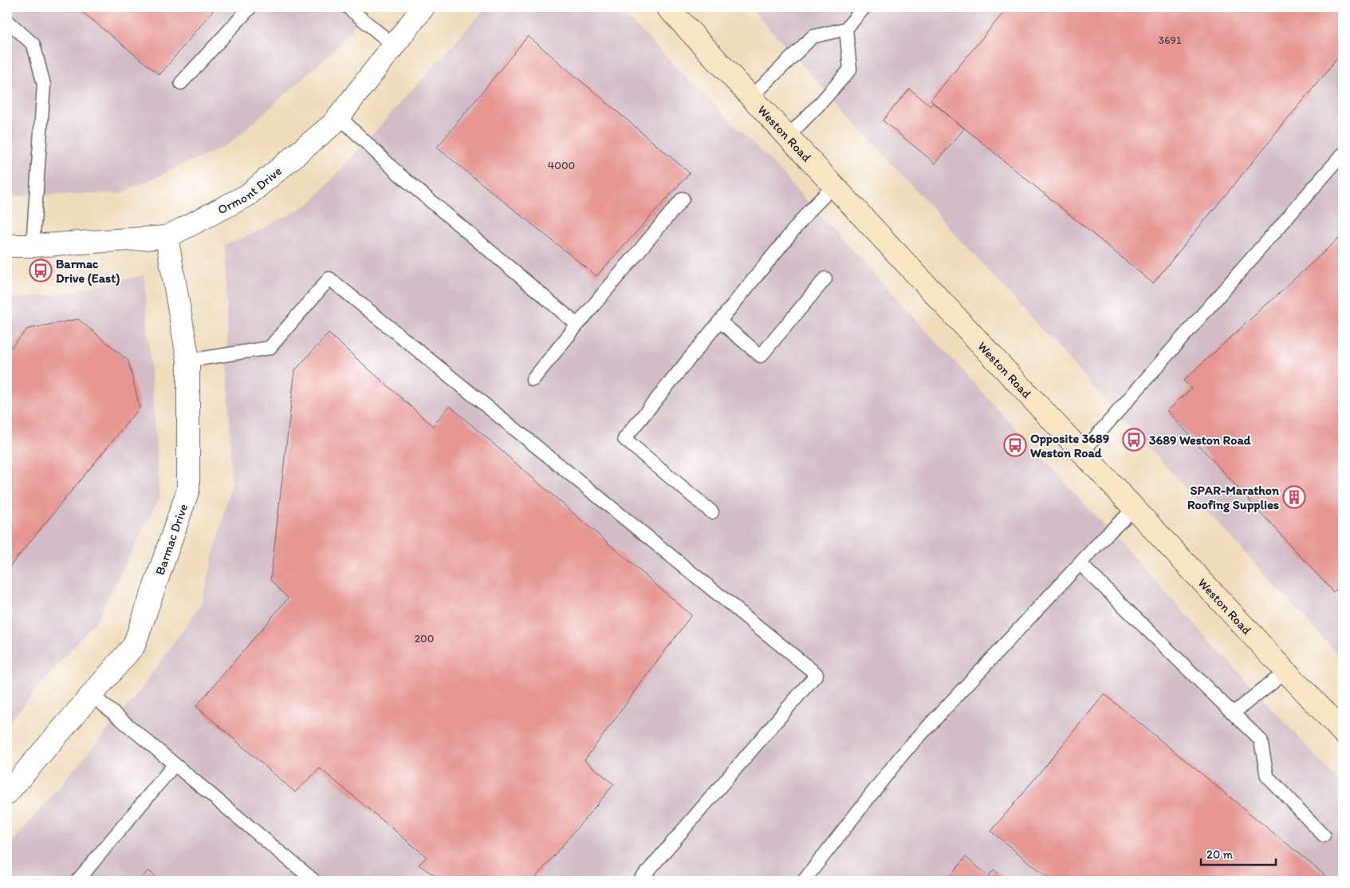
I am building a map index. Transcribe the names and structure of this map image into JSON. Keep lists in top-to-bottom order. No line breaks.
{"streets":{"main road":["Weston Road"],"street":["Ormont Drive","Barmac Drive"]},"crossings":[["Ormont Drive","Barmac Drive"]],"places":{"bus stop":["Barmac Drive (East)","3689 Weston Road","Opposite 3689 Weston Road"],"building":["SPAR-Marathon Roofing Supplies"]},"house_numbers":["3691","4000","200"],"scale_bar":"20 m"}
